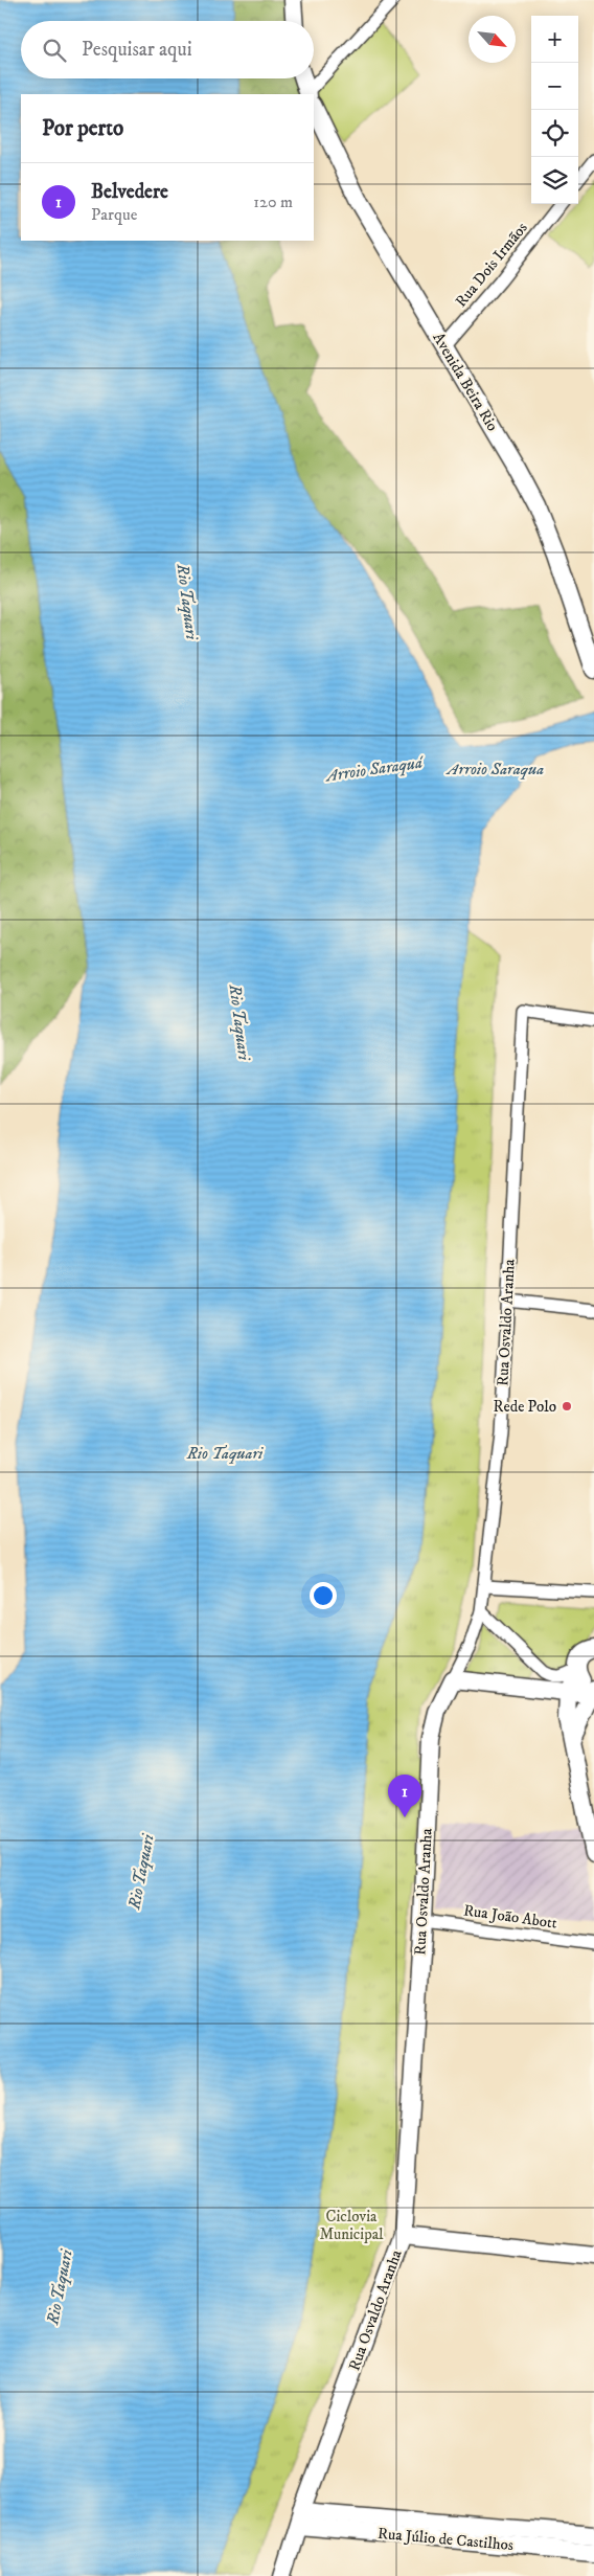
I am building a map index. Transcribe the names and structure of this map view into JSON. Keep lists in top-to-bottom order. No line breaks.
{"streets":{"street":["Rua Dois Irmãos","Avenida Beira Rio","Rua Osvaldo Aranha","Rua João Abott","Rua Júlio de Castilhos"]},"crossings":[["Rua Dois Irmãos","Avenida Beira Rio"],["Rua Osvaldo Aranha","Rua João Abott"],["Rua Osvaldo Aranha","Rua Júlio de Castilhos"]],"water":["Rio Taquari","Arroio Saraquá","Arroio Saraqua"],"parks":["Ciclovia Municipal"],"places":["Rede Polo"],"north":"bottom right","page":{"map_buttons":["+","−"],"search":"Pesquisar aqui","heading":"Por perto","list":[{"mark":"1","name":"Belvedere","note":"Parque","value":"120 m"}],"pins":"1"}}
